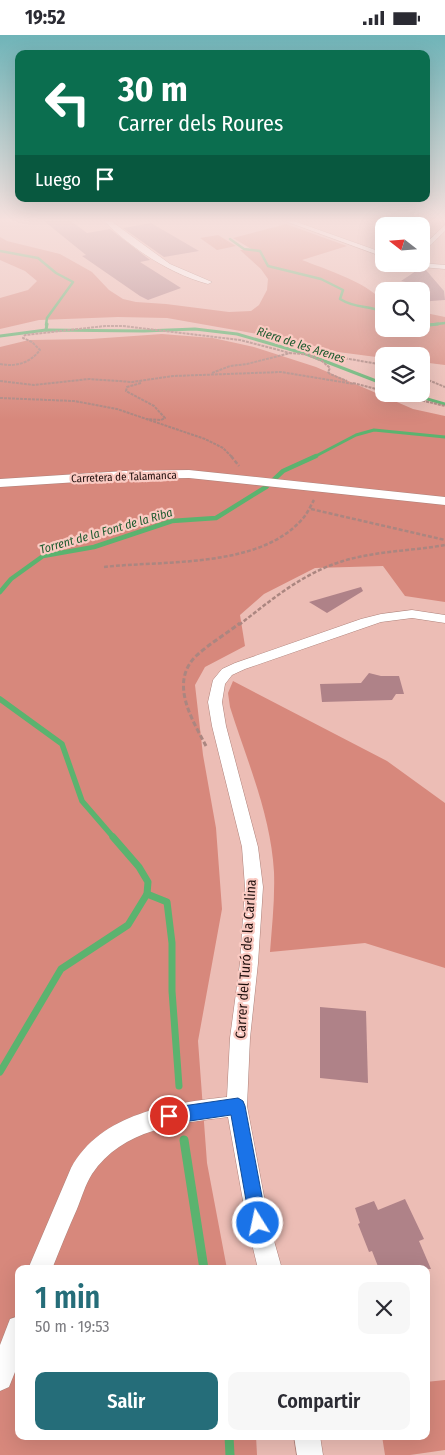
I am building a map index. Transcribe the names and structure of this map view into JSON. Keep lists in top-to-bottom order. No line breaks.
{"streets":{"street":["Carretera de Talamanca","Carrer del Turó de la Carlina"]},"water":["Riera de les Arenes","Torrent de la Font de la Riba"],"north":"left","page":{"status":"19:52","turn":["30 m","Carrer dels Roures"],"then":"Luego","heading":["1 min","50 m · 19:53"],"buttons":["Salir","Compartir"]}}
